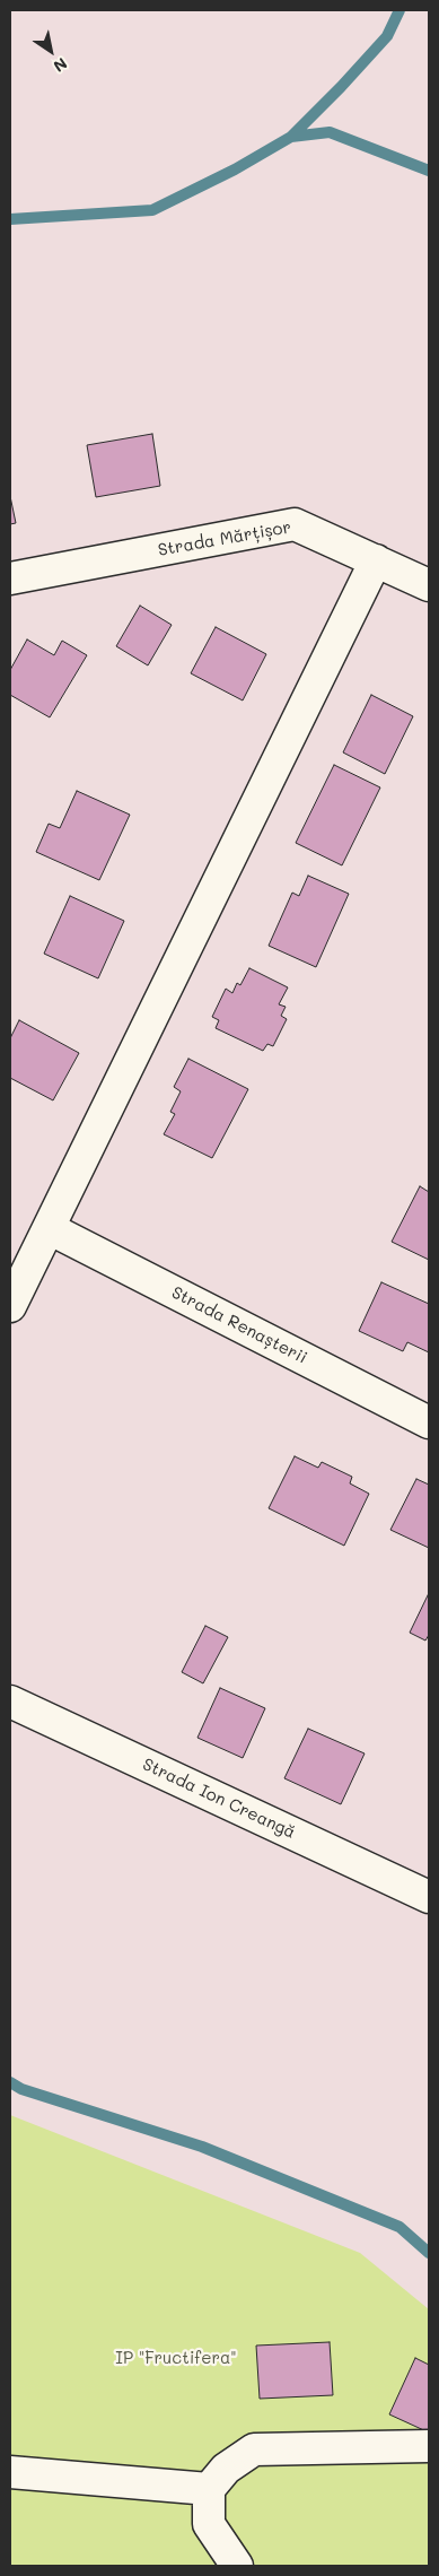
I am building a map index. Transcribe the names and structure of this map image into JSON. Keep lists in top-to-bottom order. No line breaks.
{"streets":{"street":["Strada Mărțișor","Strada Renașterii","Strada Ion Creangă"]},"parks":["IP \"Fructifera\""],"north":"bottom right"}
